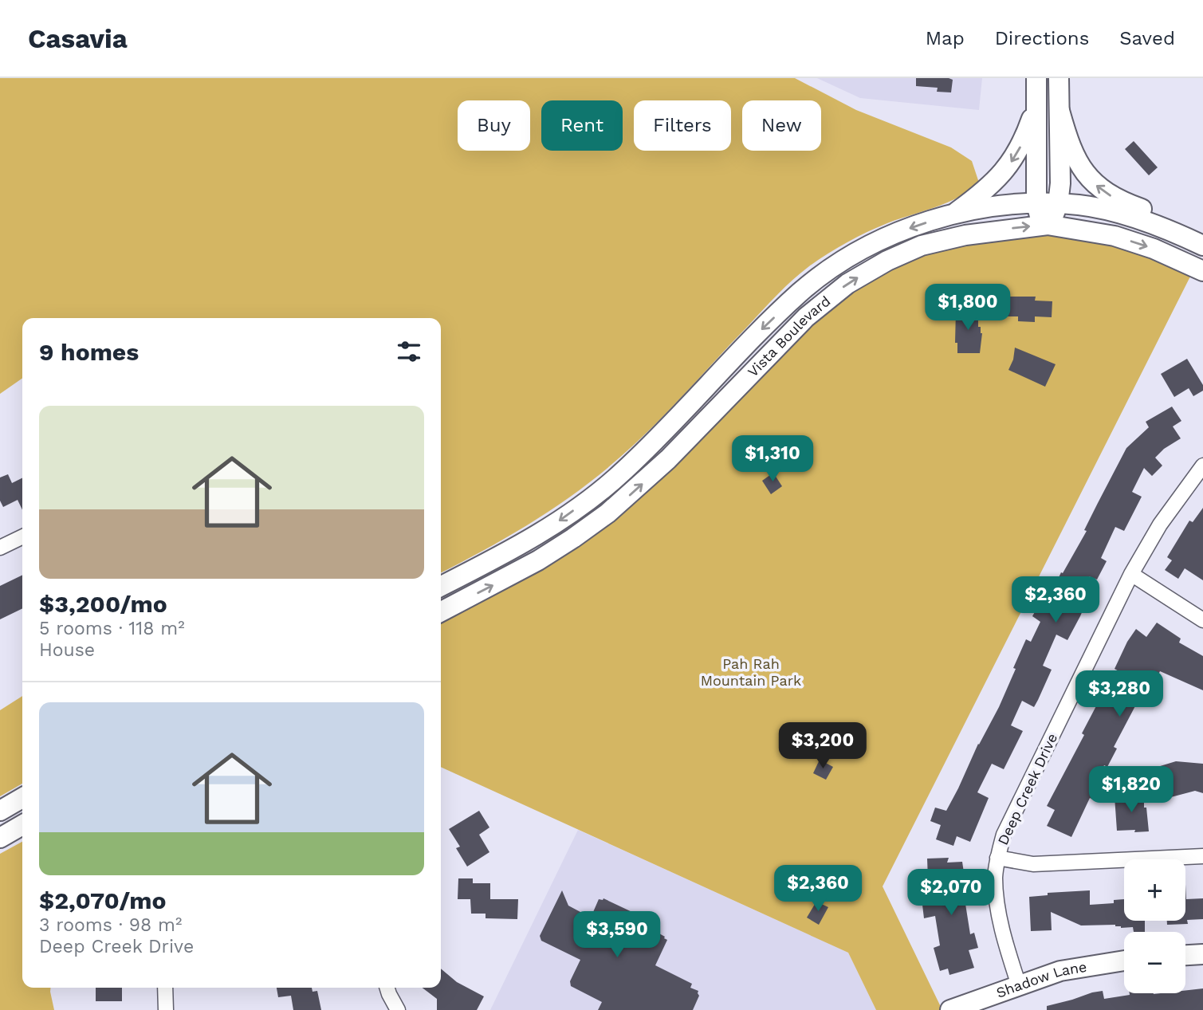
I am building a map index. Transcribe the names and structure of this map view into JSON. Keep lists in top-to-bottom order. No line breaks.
{"streets":{"main road":["Vista Boulevard","Shadow Lane"],"street":["Deep Creek Drive"]},"crossings":[["Deep Creek Drive","Shadow Lane"]],"parks":["Pah Rah Mountain Park"],"page":{"header":"Casavia","nav":["Map","Directions","Saved"],"chip":["Buy","Rent","Filters","New"],"price":["$1,800","$1,310","$2,360","$3,280","$3,200","$1,820","$2,360","$2,070","$3,590"],"heading":"9 homes","list":[{"name":"$3,200/mo","note":"5 rooms · 118 m² · House"},{"name":"$2,070/mo","note":"3 rooms · 98 m² · Deep Creek Drive"}],"map_buttons":["+","−"]}}
